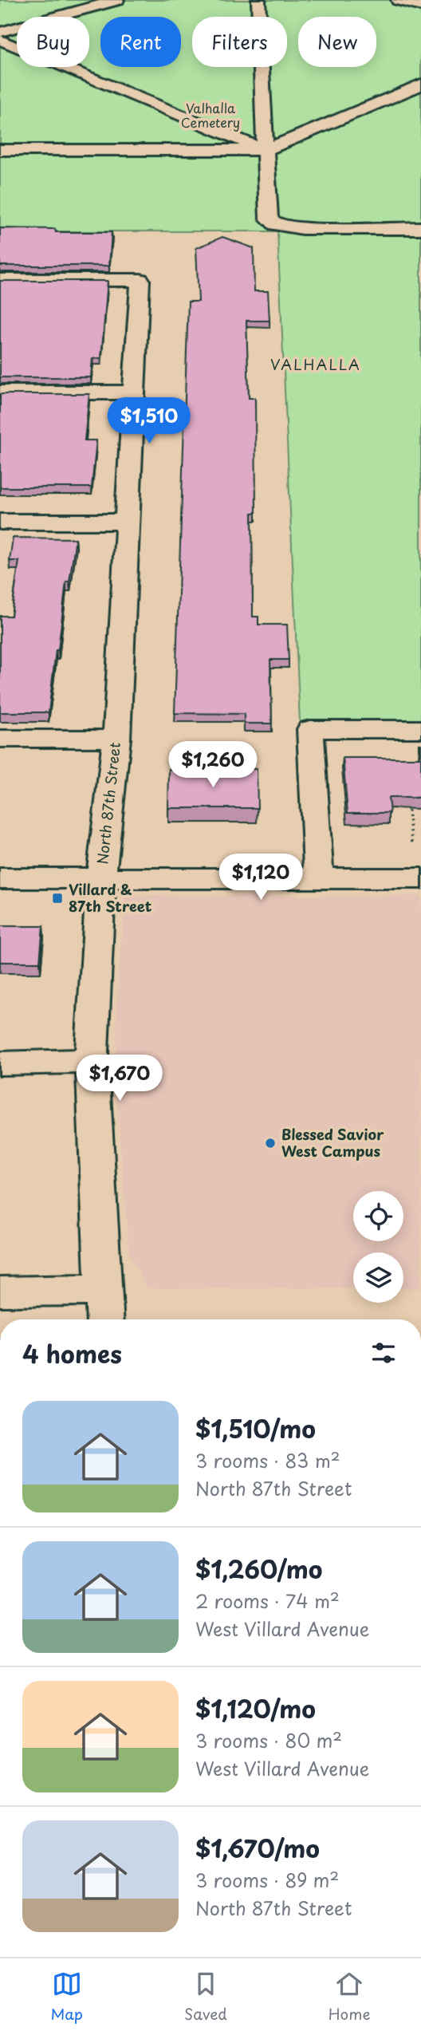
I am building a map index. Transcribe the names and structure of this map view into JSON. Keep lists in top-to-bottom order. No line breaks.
{"streets":{"street":["North 87th Street"]},"districts":["VALHALLA"],"parks":["Valhalla Cemetery"],"places":{"transit":["Villard & 87th Street"],"other":["Blessed Savior West Campus"]},"page":{"chip":["Buy","Rent","Filters","New"],"price":["$1,510","$1,260","$1,120","$1,670"],"heading":"4 homes","list":[{"name":"$1,510/mo","note":"3 rooms · 83 m² · North 87th Street"},{"name":"$1,260/mo","note":"2 rooms · 74 m² · West Villard Avenue"},{"name":"$1,120/mo","note":"3 rooms · 80 m² · West Villard Avenue"},{"name":"$1,670/mo","note":"3 rooms · 89 m² · North 87th Street"}],"tabs":["Map","Saved","Home"]}}
